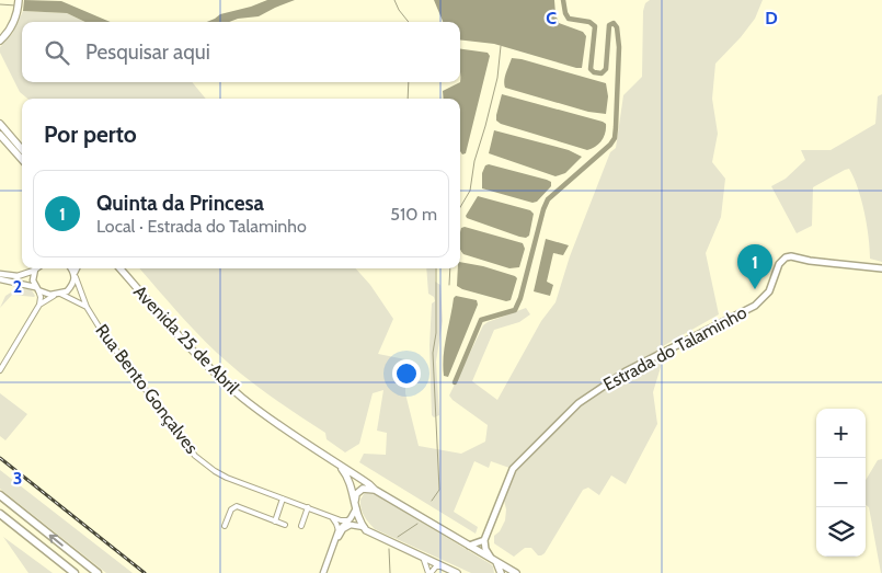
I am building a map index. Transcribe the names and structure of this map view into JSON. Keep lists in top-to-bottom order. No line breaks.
{"streets":{"main road":["Avenida 25 de Abril","Estrada do Talaminho"],"street":["Rua Bento Gonçalves"]},"page":{"search":"Pesquisar aqui","heading":"Por perto","list":[{"mark":"1","name":"Quinta da Princesa","note":"Local · Estrada do Talaminho","value":"510 m"}],"pins":"1","map_buttons":["+","−"]},"grid":{"columns":["C","D"],"rows":["2","3"]}}
